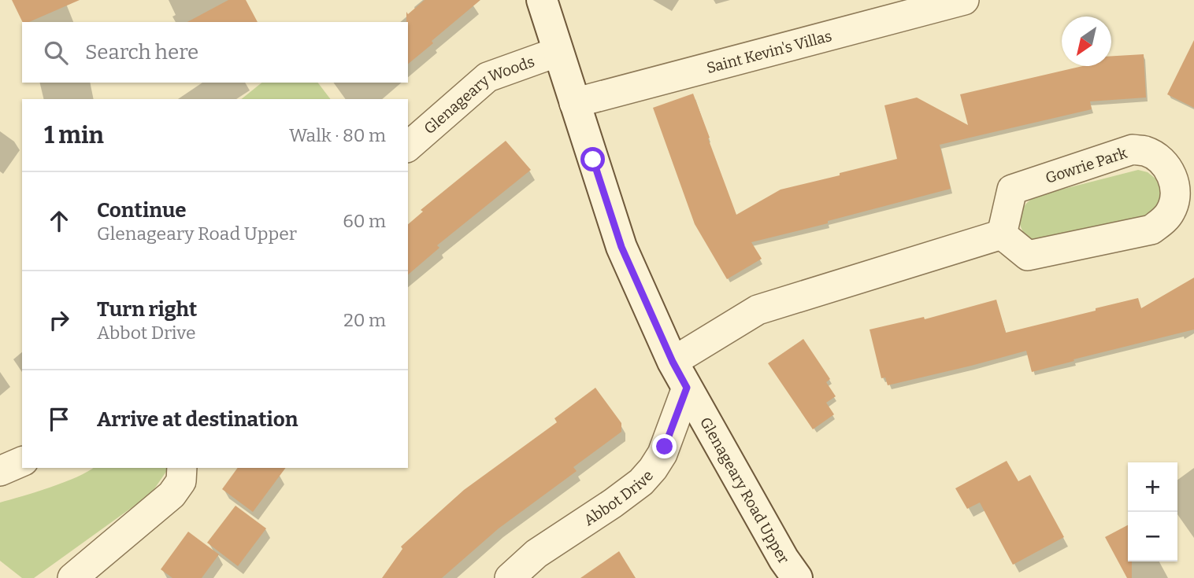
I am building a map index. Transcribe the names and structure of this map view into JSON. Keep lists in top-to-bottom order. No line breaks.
{"streets":{"main road":["Glenageary Road Upper"],"street":["Saint Kevin's Villas","Glenageary Woods","Gowrie Park","Abbot Drive"]},"crossings":[["Saint Kevin's Villas","Glenageary Road Upper"],["Glenageary Woods","Glenageary Road Upper"],["Glenageary Road Upper","Abbot Drive"]],"north":"bottom left","page":{"search":"Search here","heading":["1 min","Walk · 80 m"],"list":[["Continue","Glenageary Road Upper","60 m"],["Turn right","Abbot Drive","20 m"],"Arrive at destination"],"map_buttons":["+","−"]}}
